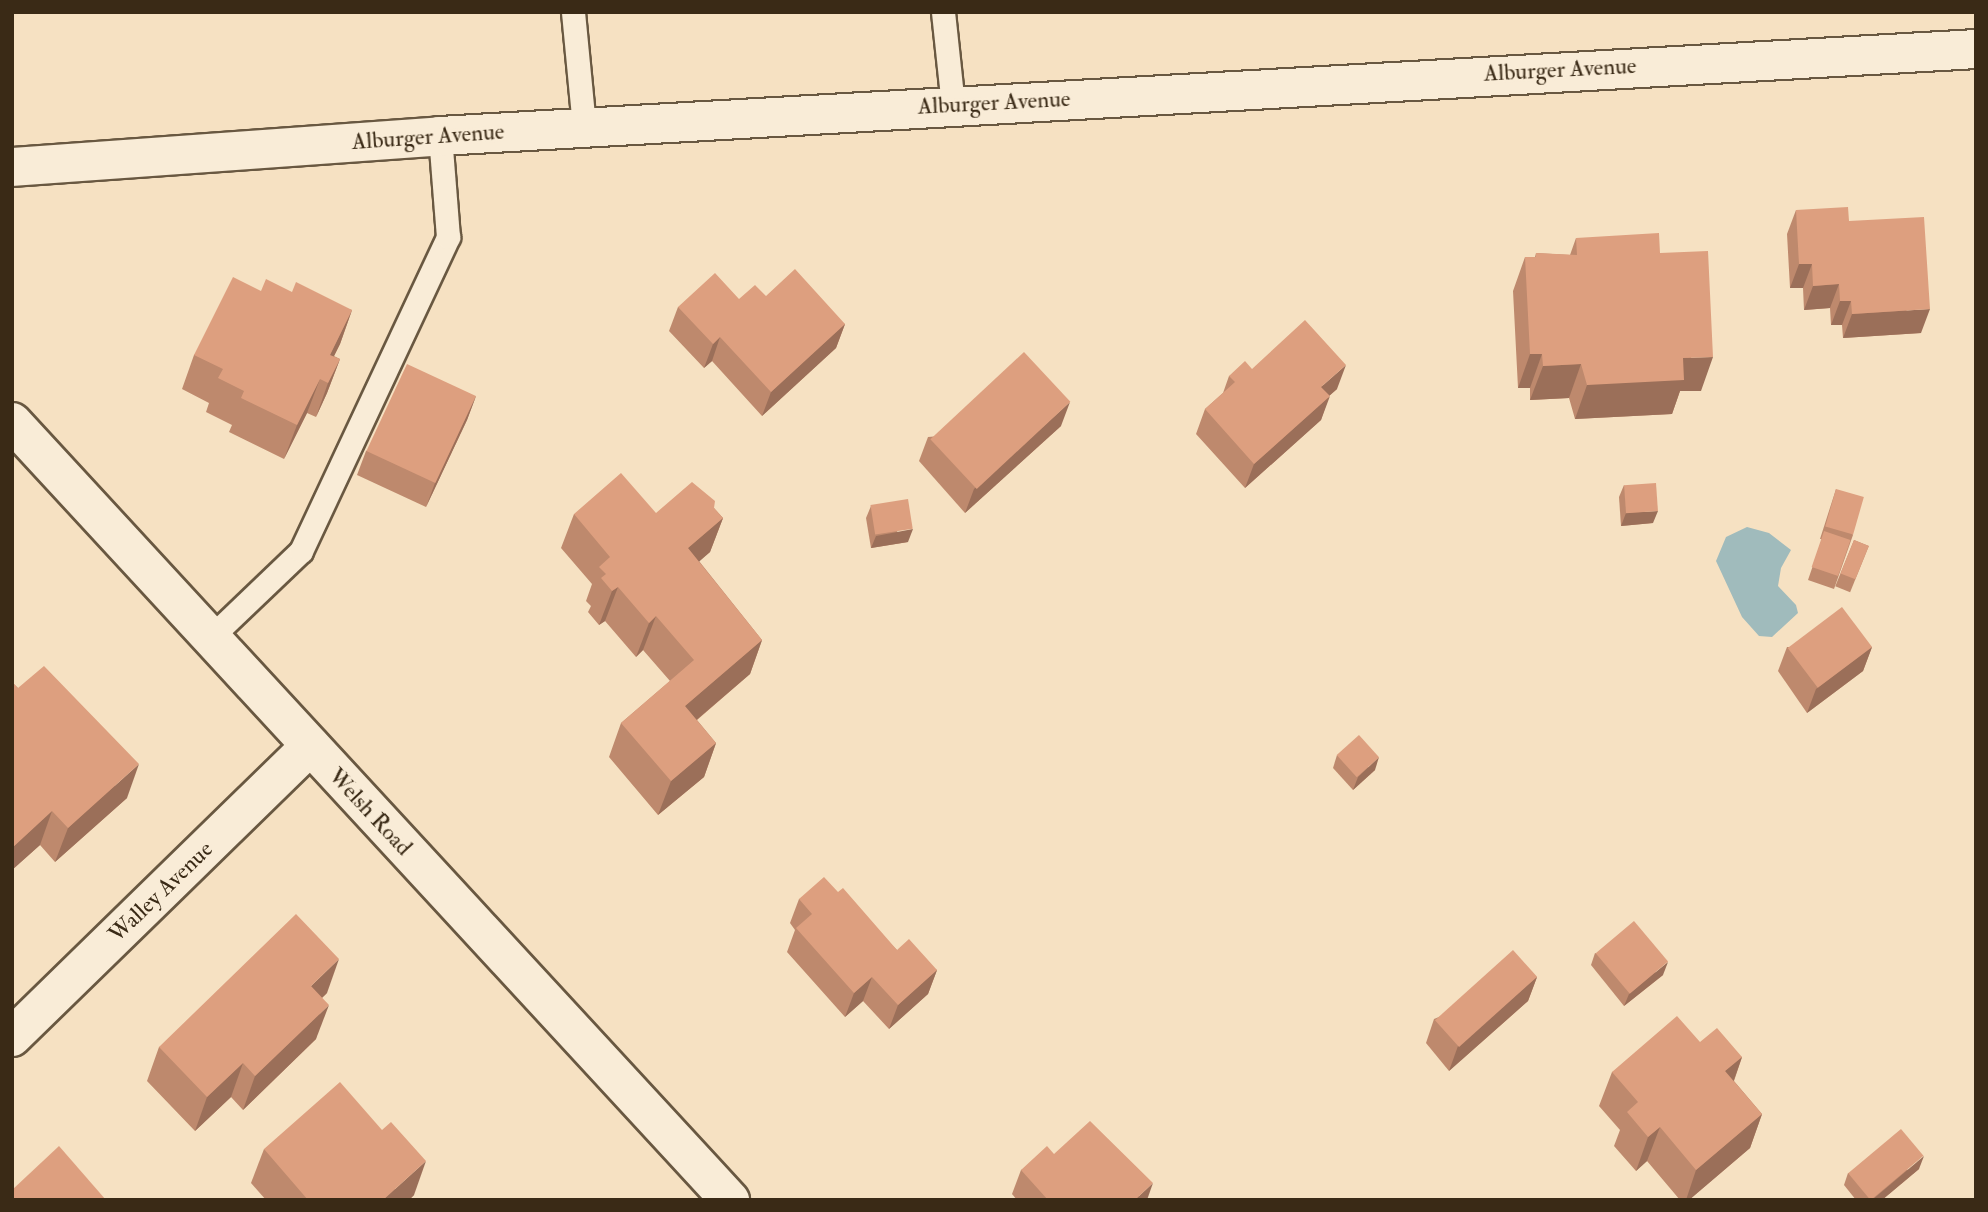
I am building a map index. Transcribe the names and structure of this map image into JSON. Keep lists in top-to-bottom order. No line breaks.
{"streets":{"street":["Alburger Avenue","Welsh Road","Walley Avenue"]},"crossings":[["Welsh Road","Walley Avenue"]]}
